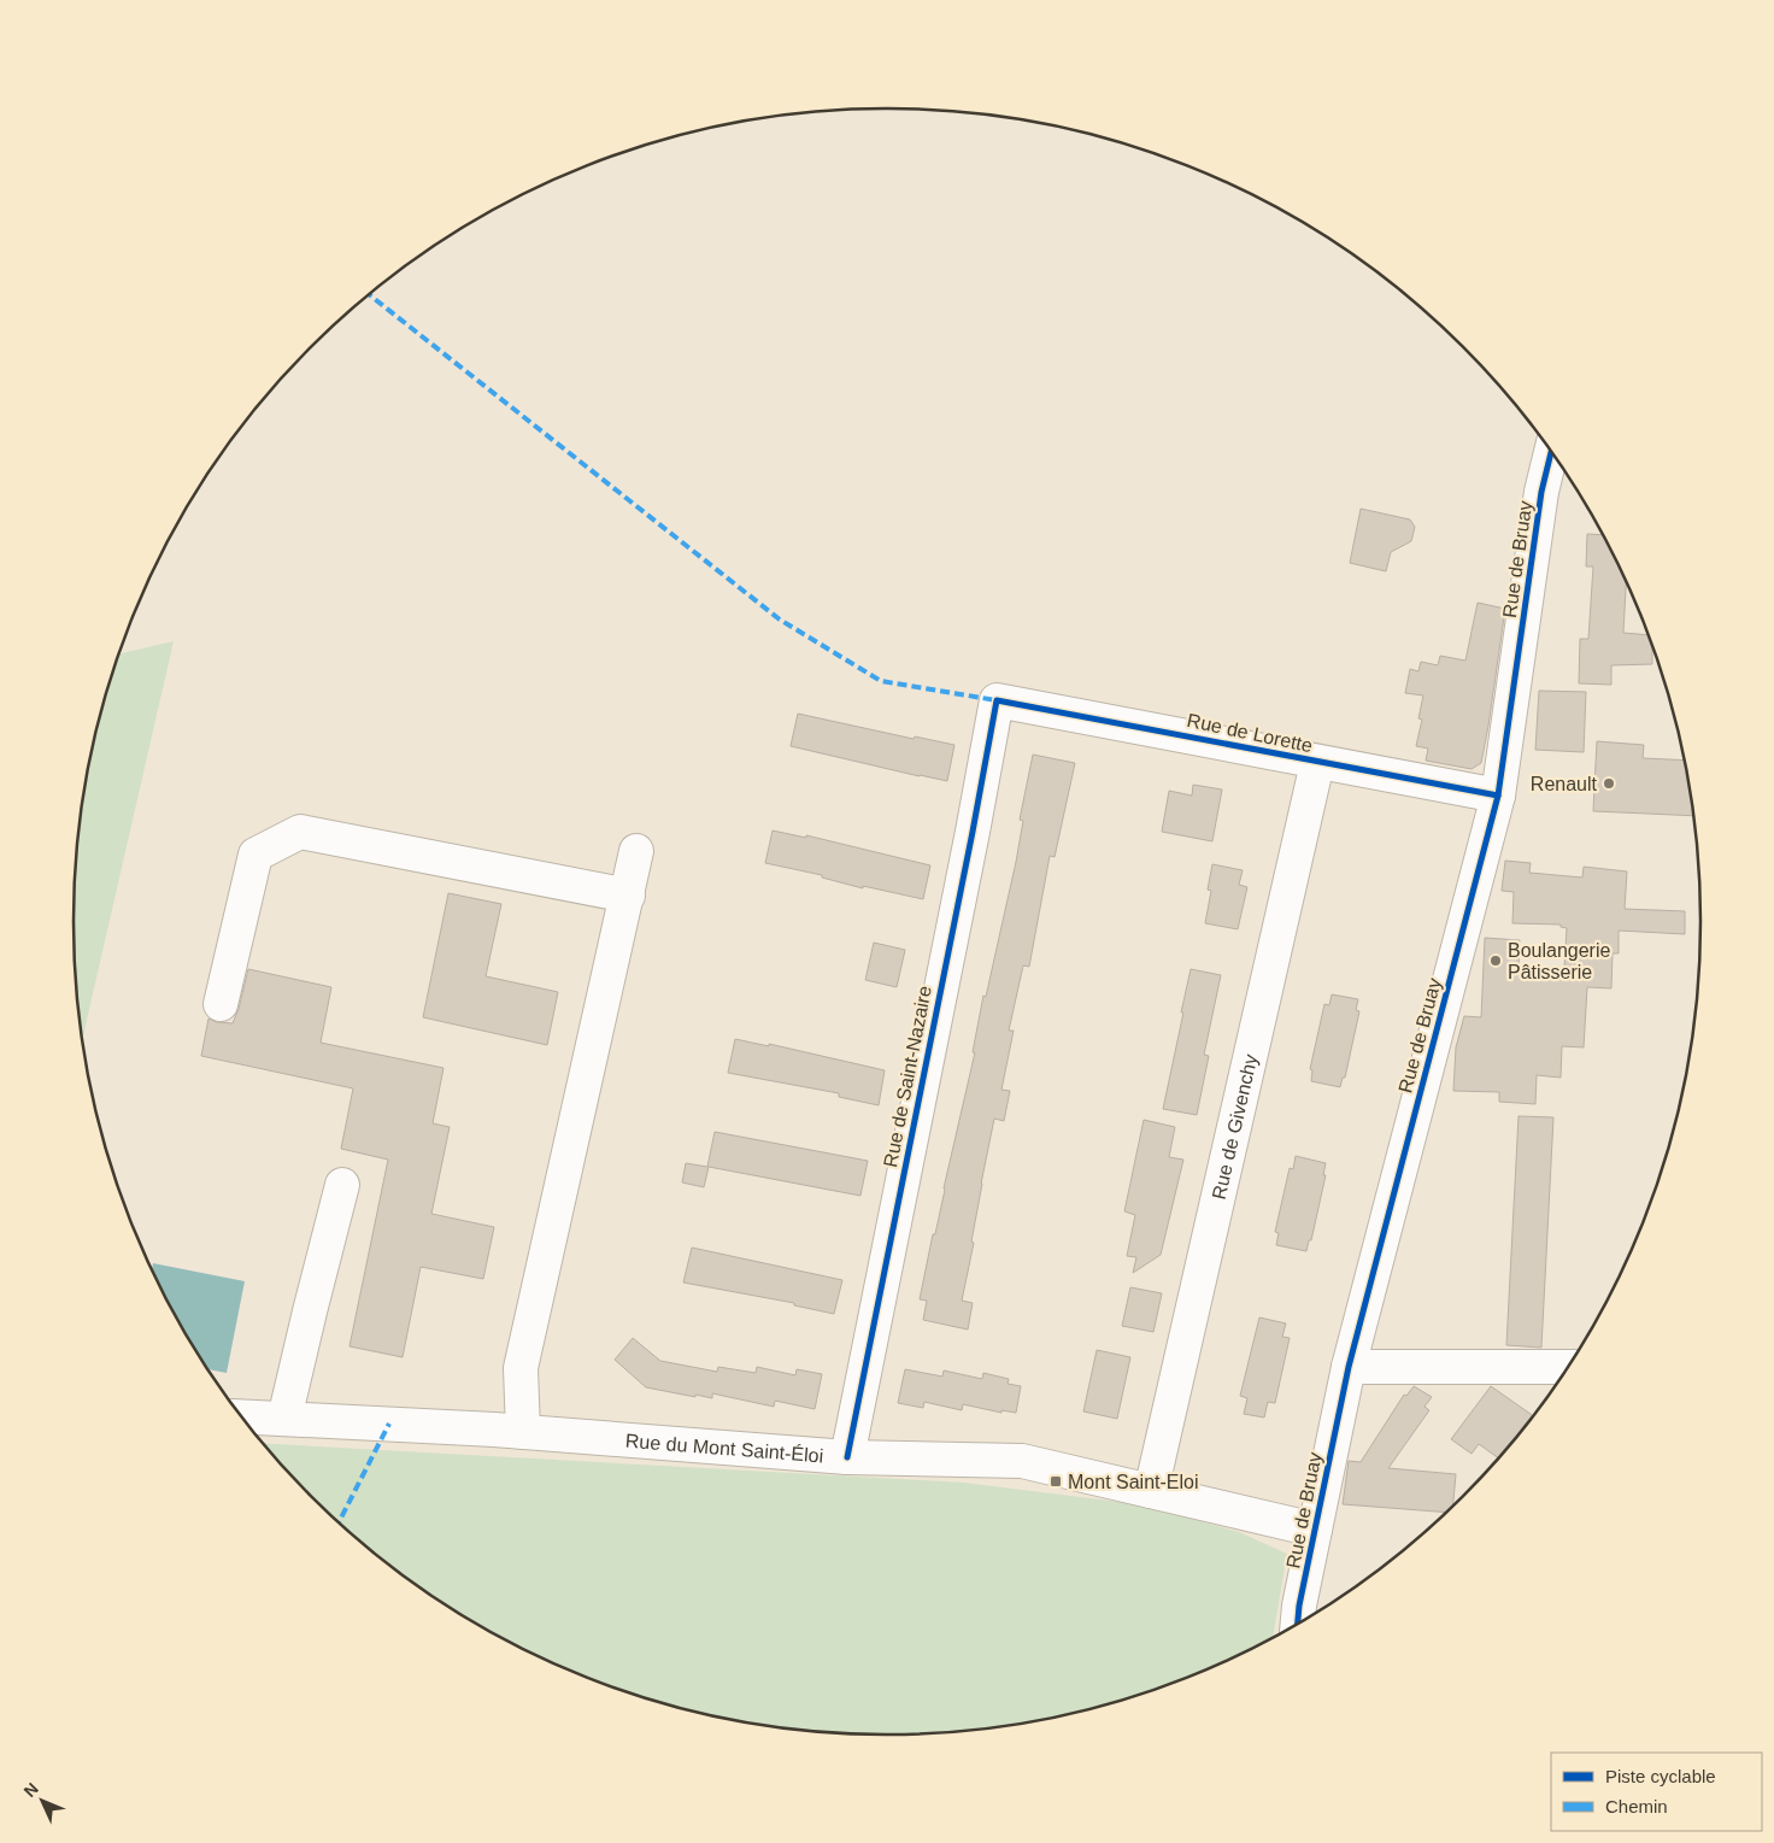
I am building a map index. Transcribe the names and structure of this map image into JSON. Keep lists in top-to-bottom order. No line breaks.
{"streets":{"street":["Rue de Bruay","Rue de Lorette","Rue de Saint-Nazaire","Rue de Givenchy","Rue du Mont Saint-Éloi"]},"crossings":[["Rue de Bruay","Rue de Lorette"],["Rue de Bruay","Rue du Mont Saint-Éloi"],["Rue de Lorette","Rue de Saint-Nazaire"],["Rue de Lorette","Rue de Givenchy"],["Rue de Saint-Nazaire","Rue du Mont Saint-Éloi"],["Rue de Givenchy","Rue du Mont Saint-Éloi"]],"places":{"other":["Renault","Boulangerie Pâtisserie"],"transit":["Mont Saint-Eloi"]},"legend":["Piste cyclable","Chemin"],"north":"top left"}
